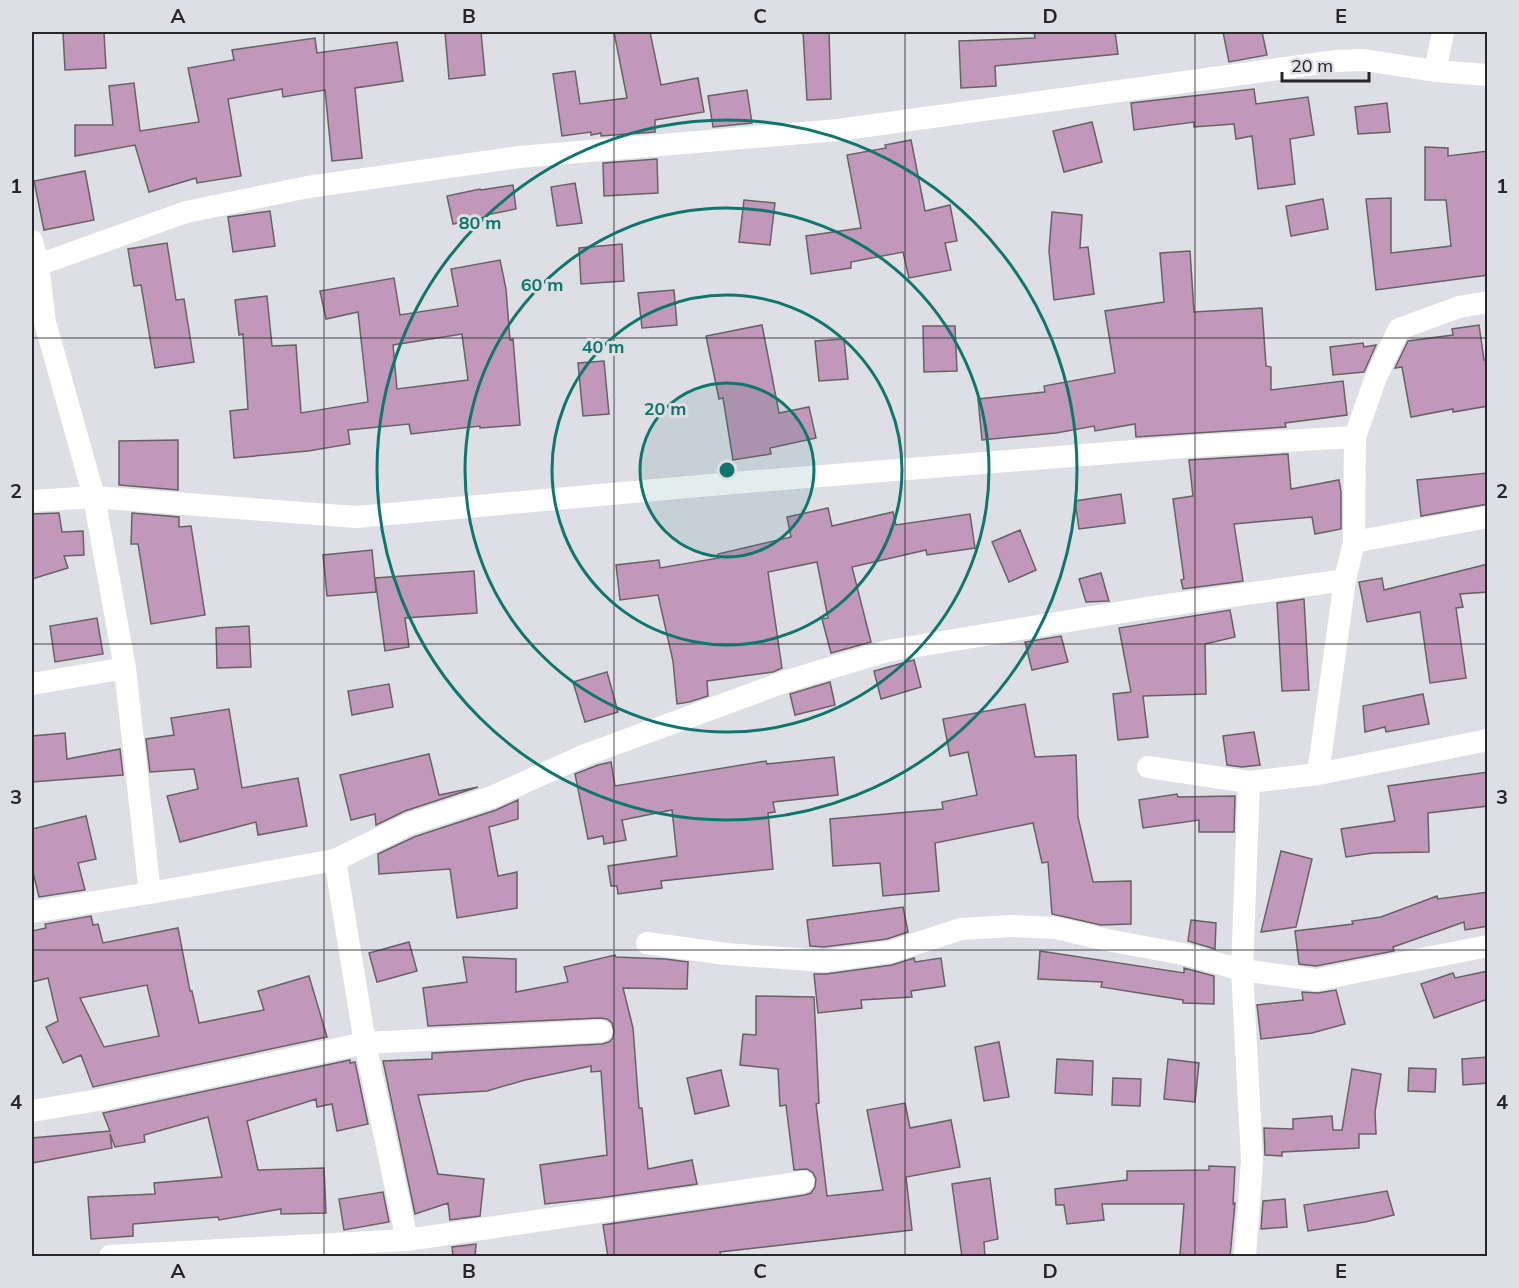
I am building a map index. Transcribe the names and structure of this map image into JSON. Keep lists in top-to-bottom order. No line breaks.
{"scale_bar":"20 m","grid":{"columns":["A","B","C","D","E"],"rows":["1","2","3","4"]},"rings":["80 m","60 m","40 m","20 m"]}
